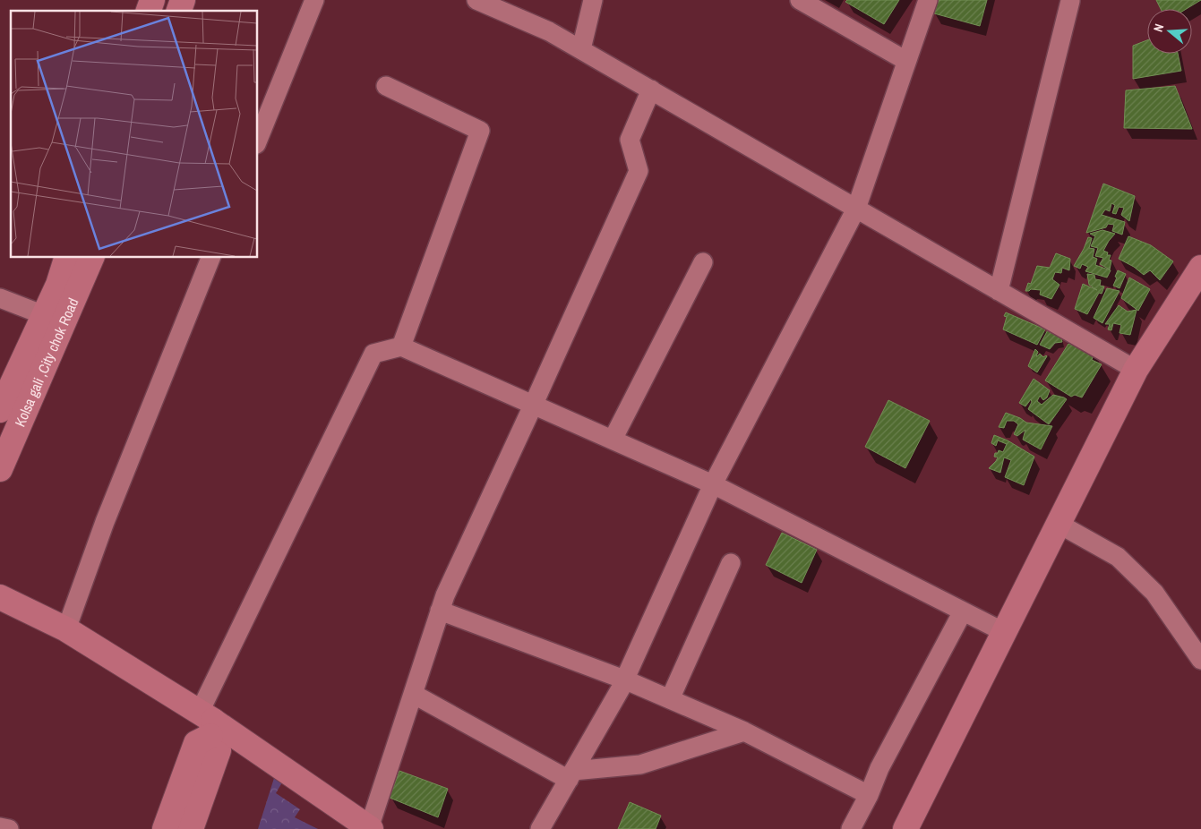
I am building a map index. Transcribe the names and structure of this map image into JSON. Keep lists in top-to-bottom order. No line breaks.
{"streets":{"street":["Kolsa gali ,City chok Road"]},"north":"left"}
